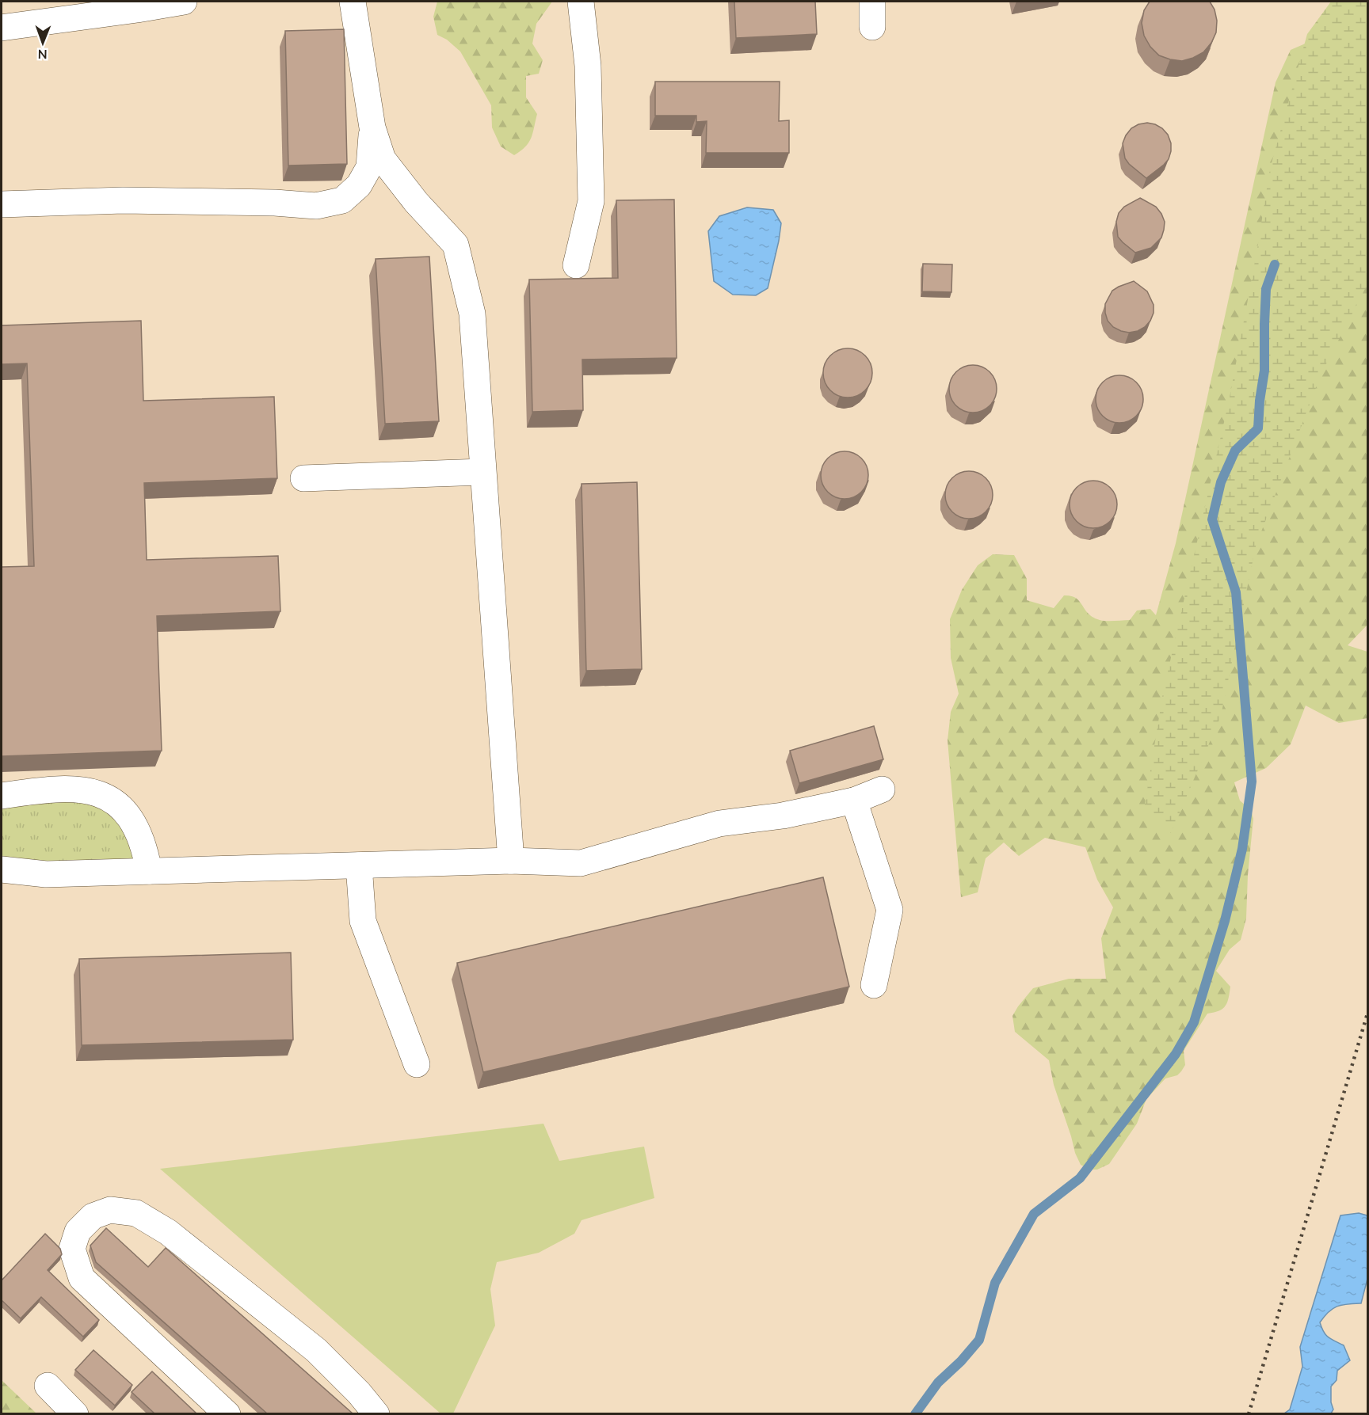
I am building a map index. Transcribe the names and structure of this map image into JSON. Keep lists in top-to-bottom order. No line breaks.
{"north":"bottom"}
